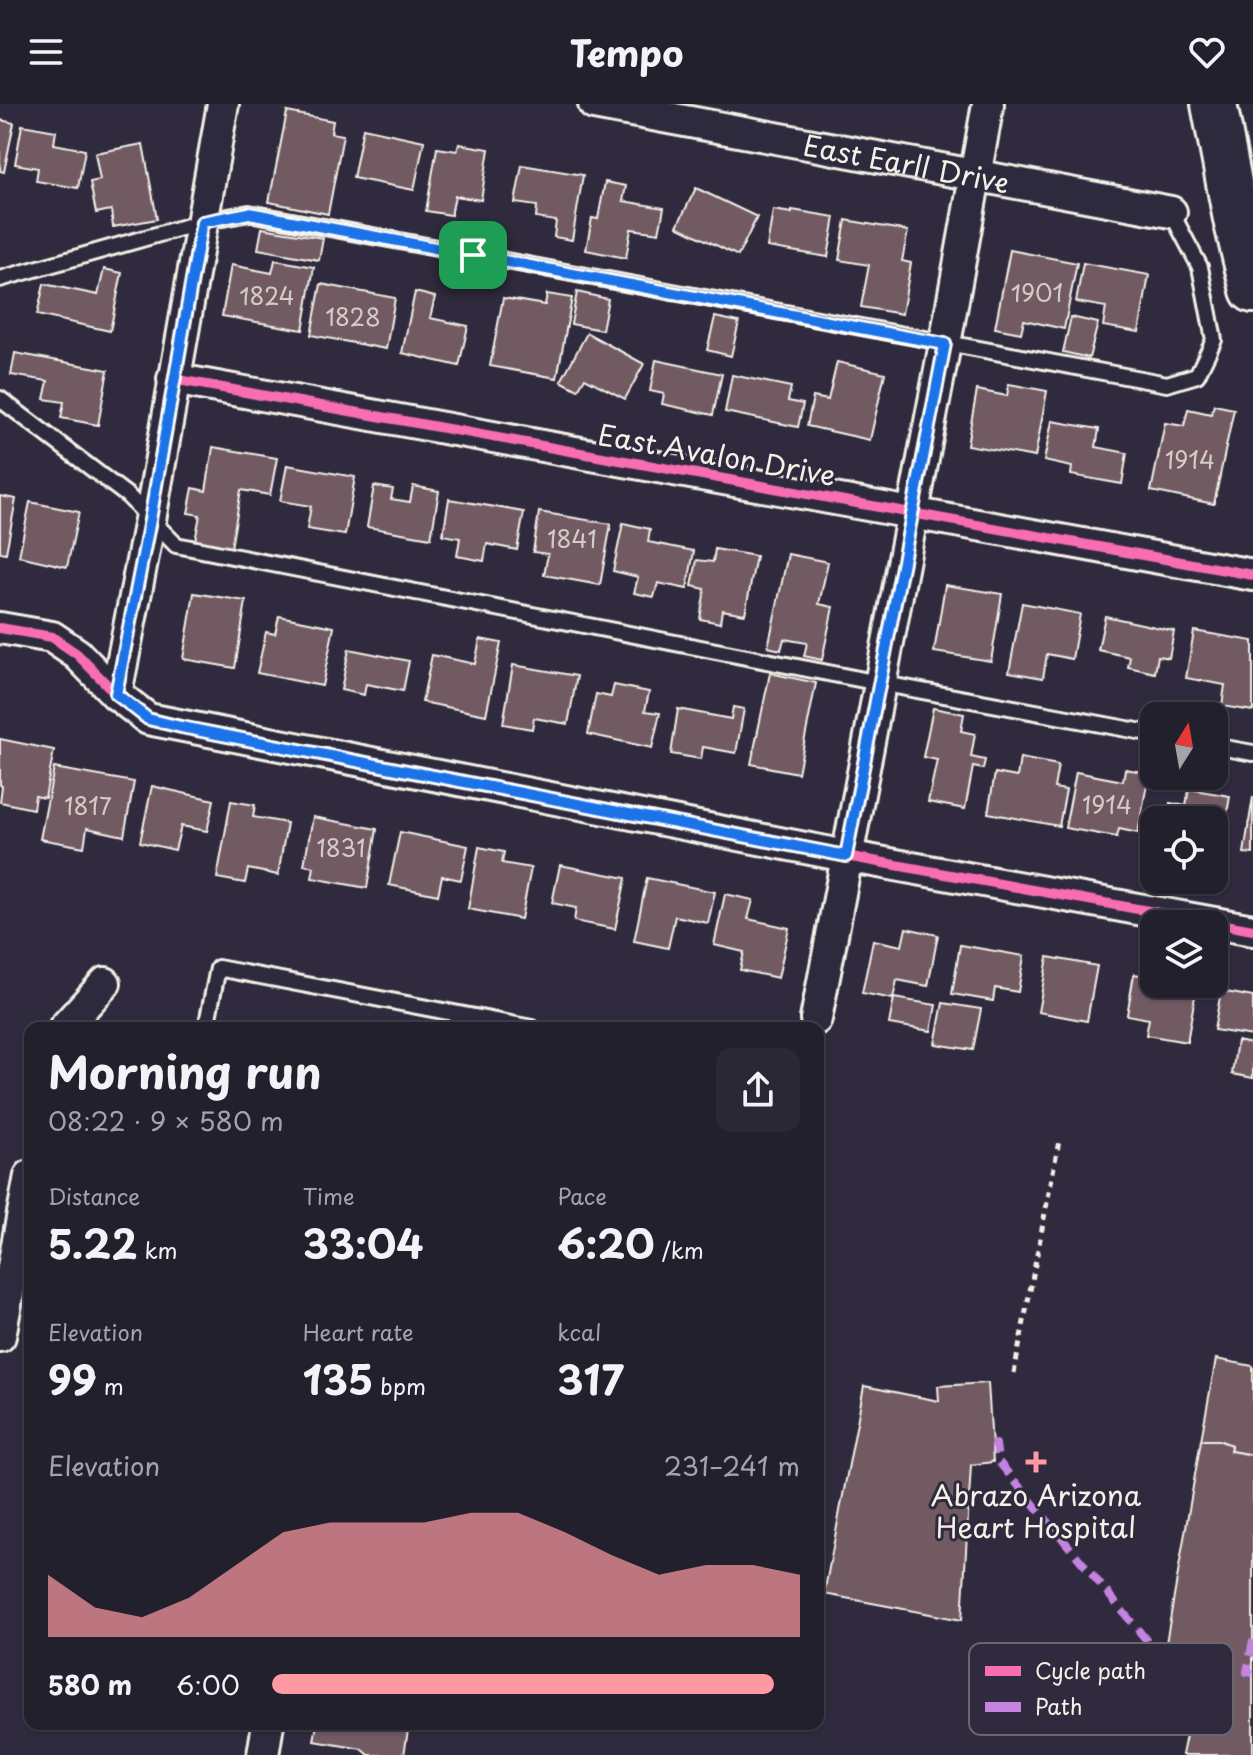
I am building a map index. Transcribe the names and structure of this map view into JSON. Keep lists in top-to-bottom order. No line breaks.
{"streets":{"street":["East Earll Drive","East Avalon Drive"]},"places":{"health":["Abrazo Arizona Heart Hospital"]},"house_numbers":["1901","1824","1828","1914","1841","1914","1817","1831"],"legend":["Cycle path","Path"],"north":"top","page":{"header":"Tempo","heading":["Morning run","08:22 · 9 × 580 m"],"stats":[["Distance","5.22 km"],["Time","33:04"],["Pace","6:20 /km"],["Elevation","99 m"],["Heart rate","135 bpm"],["kcal","317"]],"chart":["Elevation","231–241 m"],"list":[{"name":"580 m","note":"6:00"}]}}
